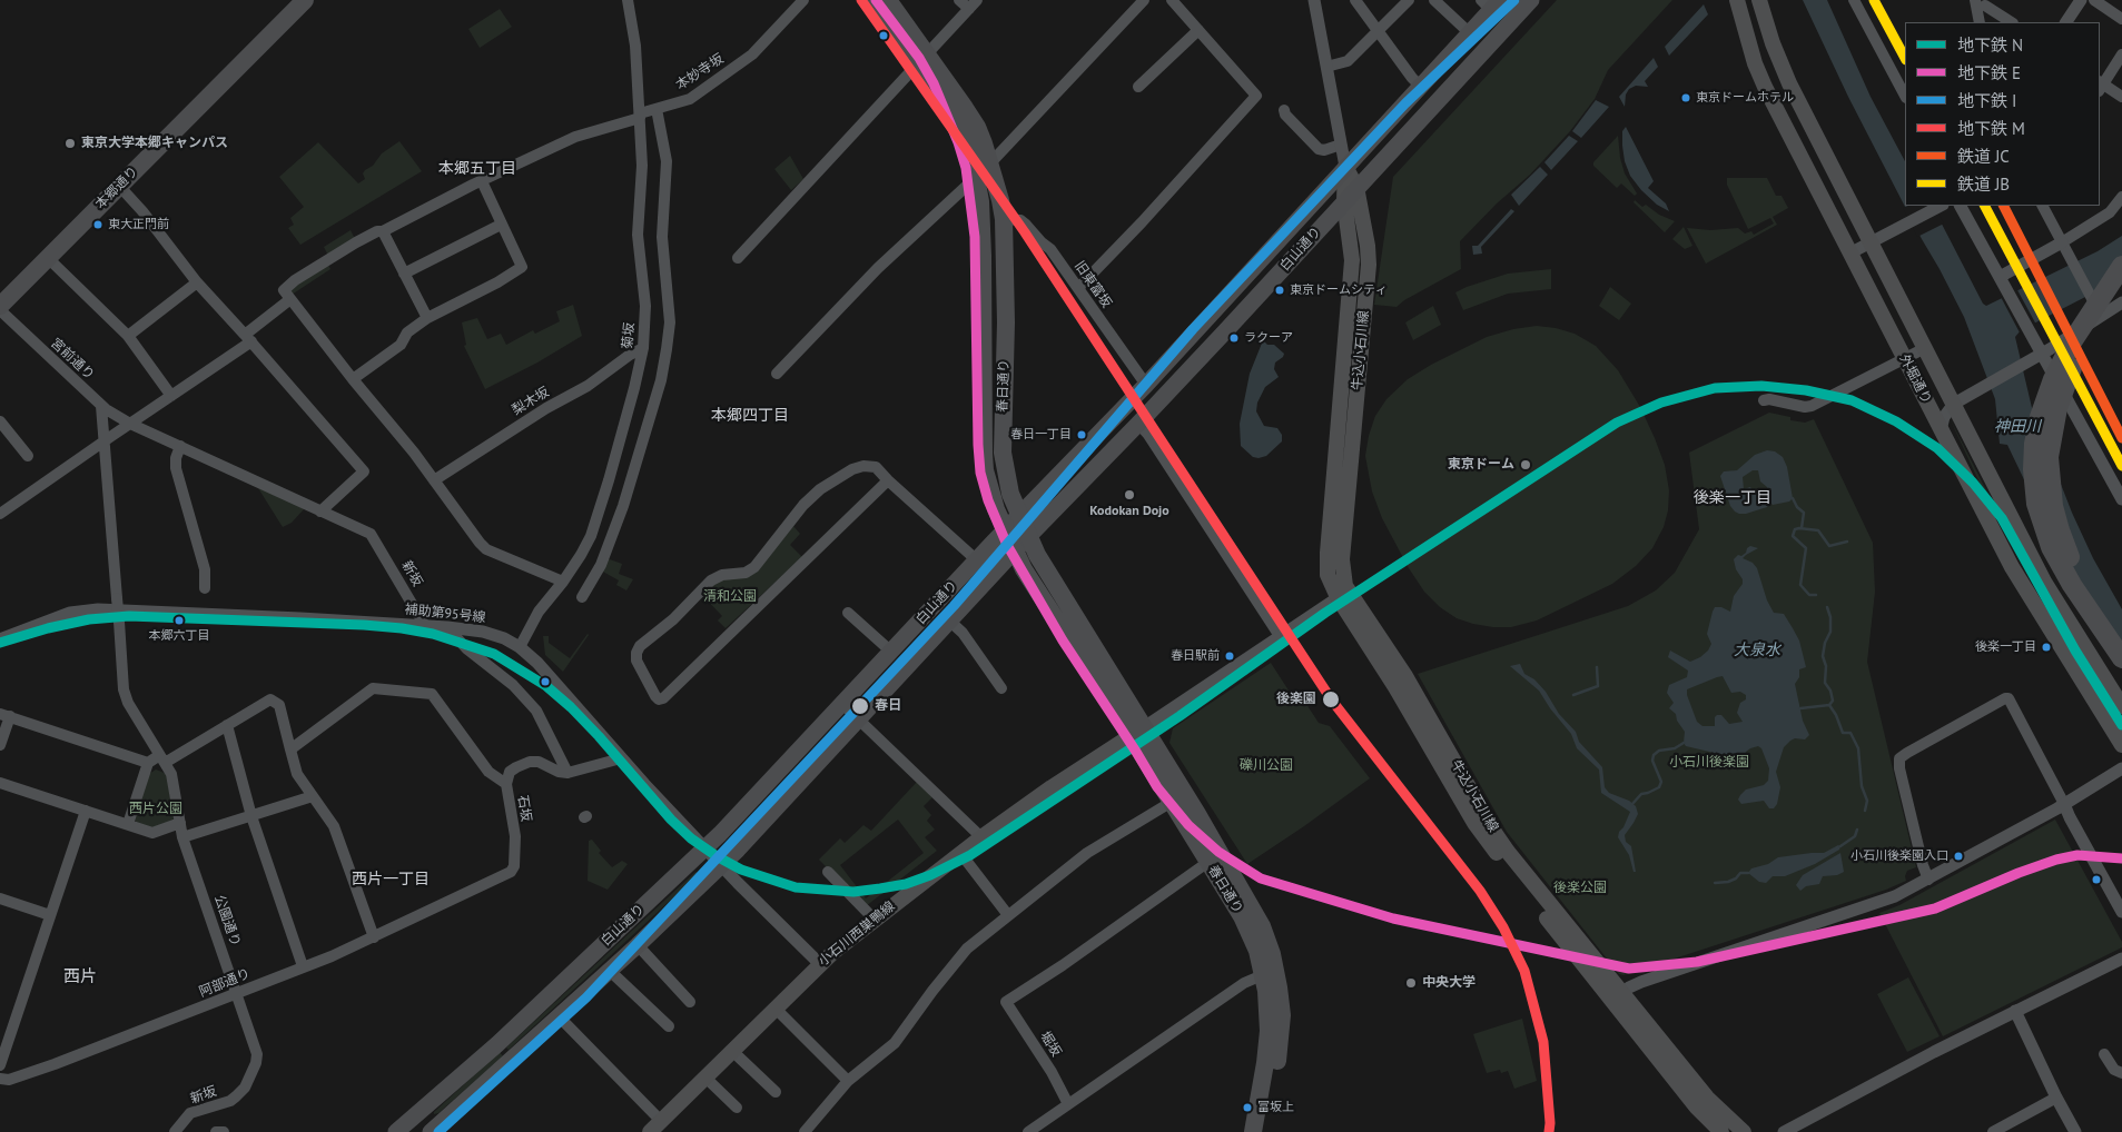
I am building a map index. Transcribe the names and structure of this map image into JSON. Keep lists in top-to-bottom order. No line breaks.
{"streets":{"highway":["本郷通り","春日通り"],"main road":["白山通り","牛込小石川線","外堀通り","小石川西巣鴨線"],"street":["本妙寺坂","旧東富坂","菊坂","宮前通り","梨木坂","新坂","補助第95号線","石坂","公園通り","阿部通り","堀坂"]},"crossings":[["本妙寺坂","菊坂"],["白山通り","旧東富坂"],["白山通り","牛込小石川線"],["白山通り","春日通り"],["白山通り","補助第95号線"],["旧東富坂","春日通り"],["菊坂","梨木坂"],["菊坂","補助第95号線"],["宮前通り","新坂"],["宮前通り","公園通り"],["春日通り","小石川西巣鴨線"],["春日通り","堀坂"],["新坂","補助第95号線"],["新坂","公園通り"],["補助第95号線","小石川西巣鴨線"],["石坂","阿部通り"],["公園通り","阿部通り"]],"districts":["本郷五丁目","本郷四丁目","後楽一丁目","西片一丁目","西片"],"water":["神田川","大泉水"],"parks":["清和公園","小石川後楽園","礫川公園","西片公園","後楽公園"],"places":["東京ドームホテル","東京大学本郷キャンパス","東大正門前","東京ドームシティ","ラクーア","春日一丁目","東京ドーム","Kodokan Dojo","本郷六丁目","後楽一丁目","春日駅前","後楽園","春日","小石川後楽園入口","中央大学","富坂上"],"lines":["metro line E","metro line I","metro line M","rail line JB","rail line JC","metro line N"],"legend":["地下鉄 N","地下鉄 E","地下鉄 I","地下鉄 M","鉄道 JC","鉄道 JB"]}
